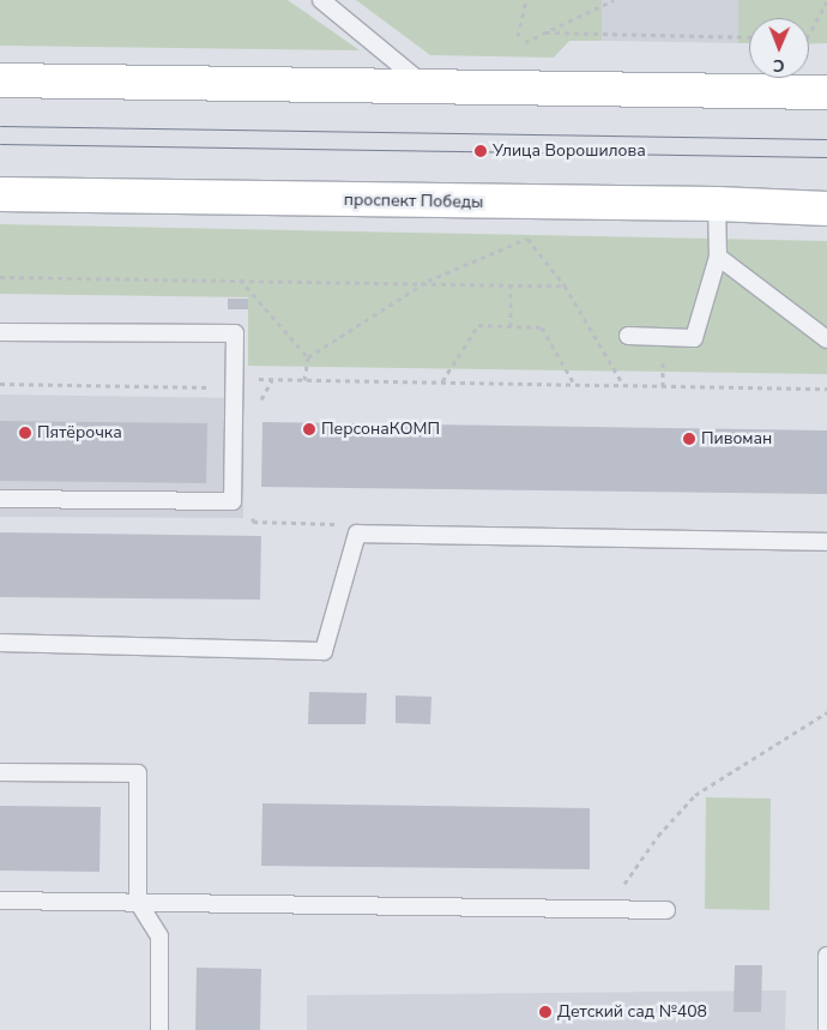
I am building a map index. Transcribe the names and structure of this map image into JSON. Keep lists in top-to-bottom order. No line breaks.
{"streets":{"main road":["проспект Победы"]},"places":["Улица Ворошилова","ПерсонаКОМП","Пятёрочка","Пивоман","Детский сад №408"],"north":"bottom"}
